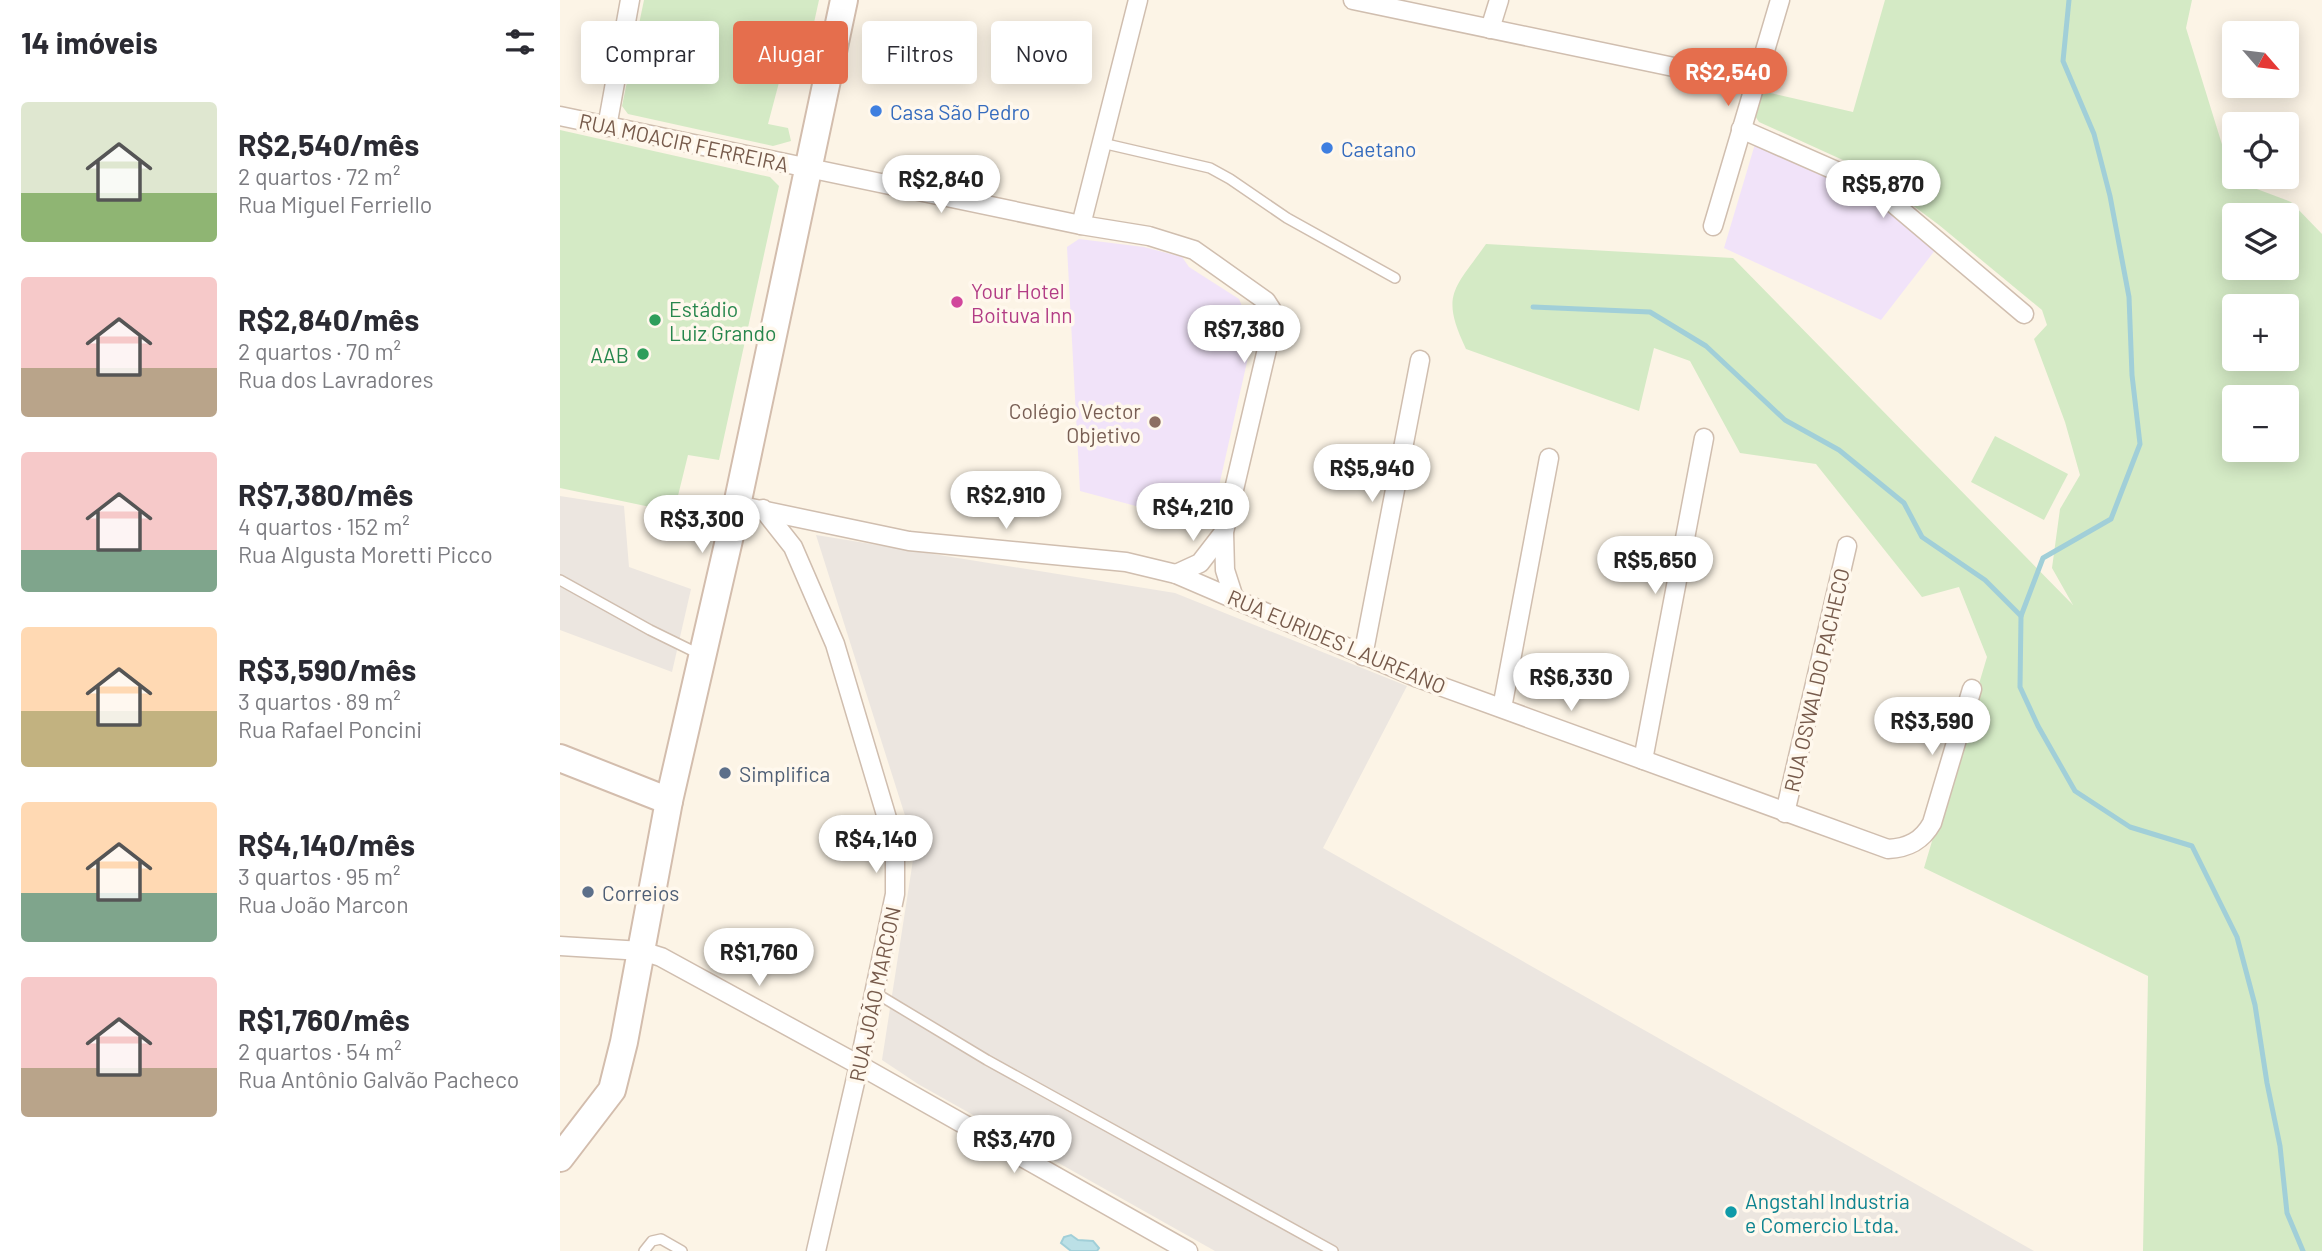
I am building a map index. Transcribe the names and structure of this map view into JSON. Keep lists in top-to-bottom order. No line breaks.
{"streets":{"street":["RUA MOACIR FERREIRA","RUA EURIDES LAUREANO","RUA OSWALDO PACHECO","RUA JOÃO MARCON"]},"crossings":[["RUA EURIDES LAUREANO","RUA OSWALDO PACHECO"],["RUA EURIDES LAUREANO","RUA JOÃO MARCON"]],"places":["Casa São Pedro","Caetano","Your Hotel Boituva Inn","Estádio Luiz Grando","AAB","Colégio Vector Objetivo","Simplifica","Correios","Angstahl Industria e Comercio Ltda."],"north":"bottom right","page":{"heading":"14 imóveis","map_buttons":["+","−"],"chip":["Comprar","Alugar","Filtros","Novo"],"price":["R$2,540","R$2,840","R$5,870","R$7,380","R$5,940","R$2,910","R$4,210","R$3,300","R$5,650","R$6,330","R$3,590","R$4,140","R$1,760","R$3,470"],"list":[{"name":"R$2,540/mês","note":"2 quartos · 72 m² · Rua Miguel Ferriello"},{"name":"R$2,840/mês","note":"2 quartos · 70 m² · Rua dos Lavradores"},{"name":"R$7,380/mês","note":"4 quartos · 152 m² · Rua Algusta Moretti Picco"},{"name":"R$3,590/mês","note":"3 quartos · 89 m² · Rua Rafael Poncini"},{"name":"R$4,140/mês","note":"3 quartos · 95 m² · Rua João Marcon"},{"name":"R$1,760/mês","note":"2 quartos · 54 m² · Rua Antônio Galvão Pacheco"}]}}
